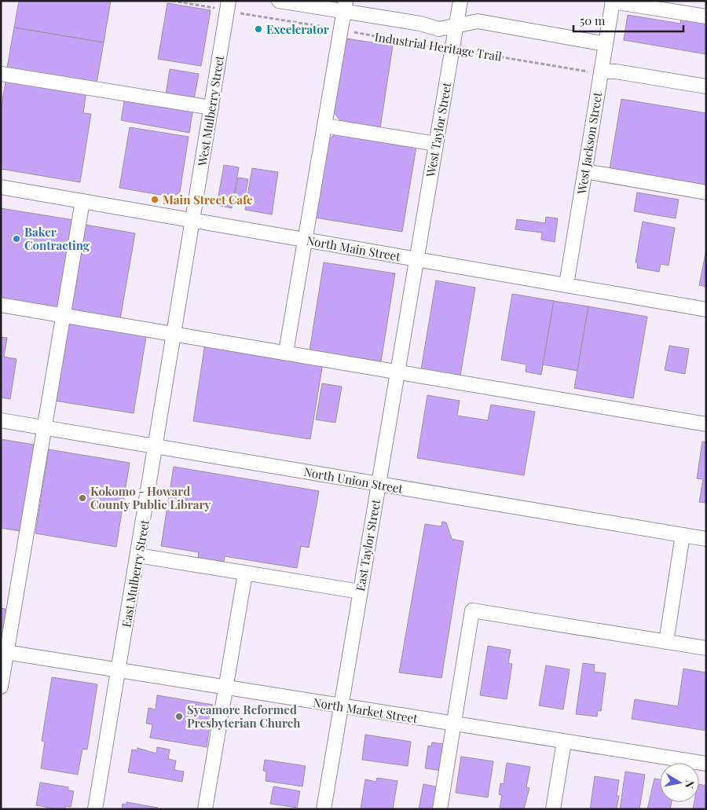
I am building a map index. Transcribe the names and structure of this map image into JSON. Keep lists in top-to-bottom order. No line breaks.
{"streets":{"street":["West Mulberry Street","West Taylor Street","West Jackson Street","North Main Street","North Union Street","East Taylor Street","East Mulberry Street","North Market Street"],"path":["Industrial Heritage Trail"]},"crossings":[["Industrial Heritage Trail","West Mulberry Street"],["Industrial Heritage Trail","West Taylor Street"],["Industrial Heritage Trail","West Jackson Street"],["West Mulberry Street","North Main Street"],["West Mulberry Street","East Mulberry Street"],["West Taylor Street","North Main Street"],["West Taylor Street","East Taylor Street"],["West Jackson Street","North Main Street"],["North Main Street","East Taylor Street"],["North Main Street","East Mulberry Street"],["North Union Street","East Taylor Street"],["North Union Street","East Mulberry Street"],["East Taylor Street","North Market Street"],["East Mulberry Street","North Market Street"]],"places":["Excelerator","Main Street Cafe","Baker Contracting","Kokomo - Howard County Public Library","Sycamore Reformed Presbyterian Church"],"scale_bar":"50 m","north":"right"}
